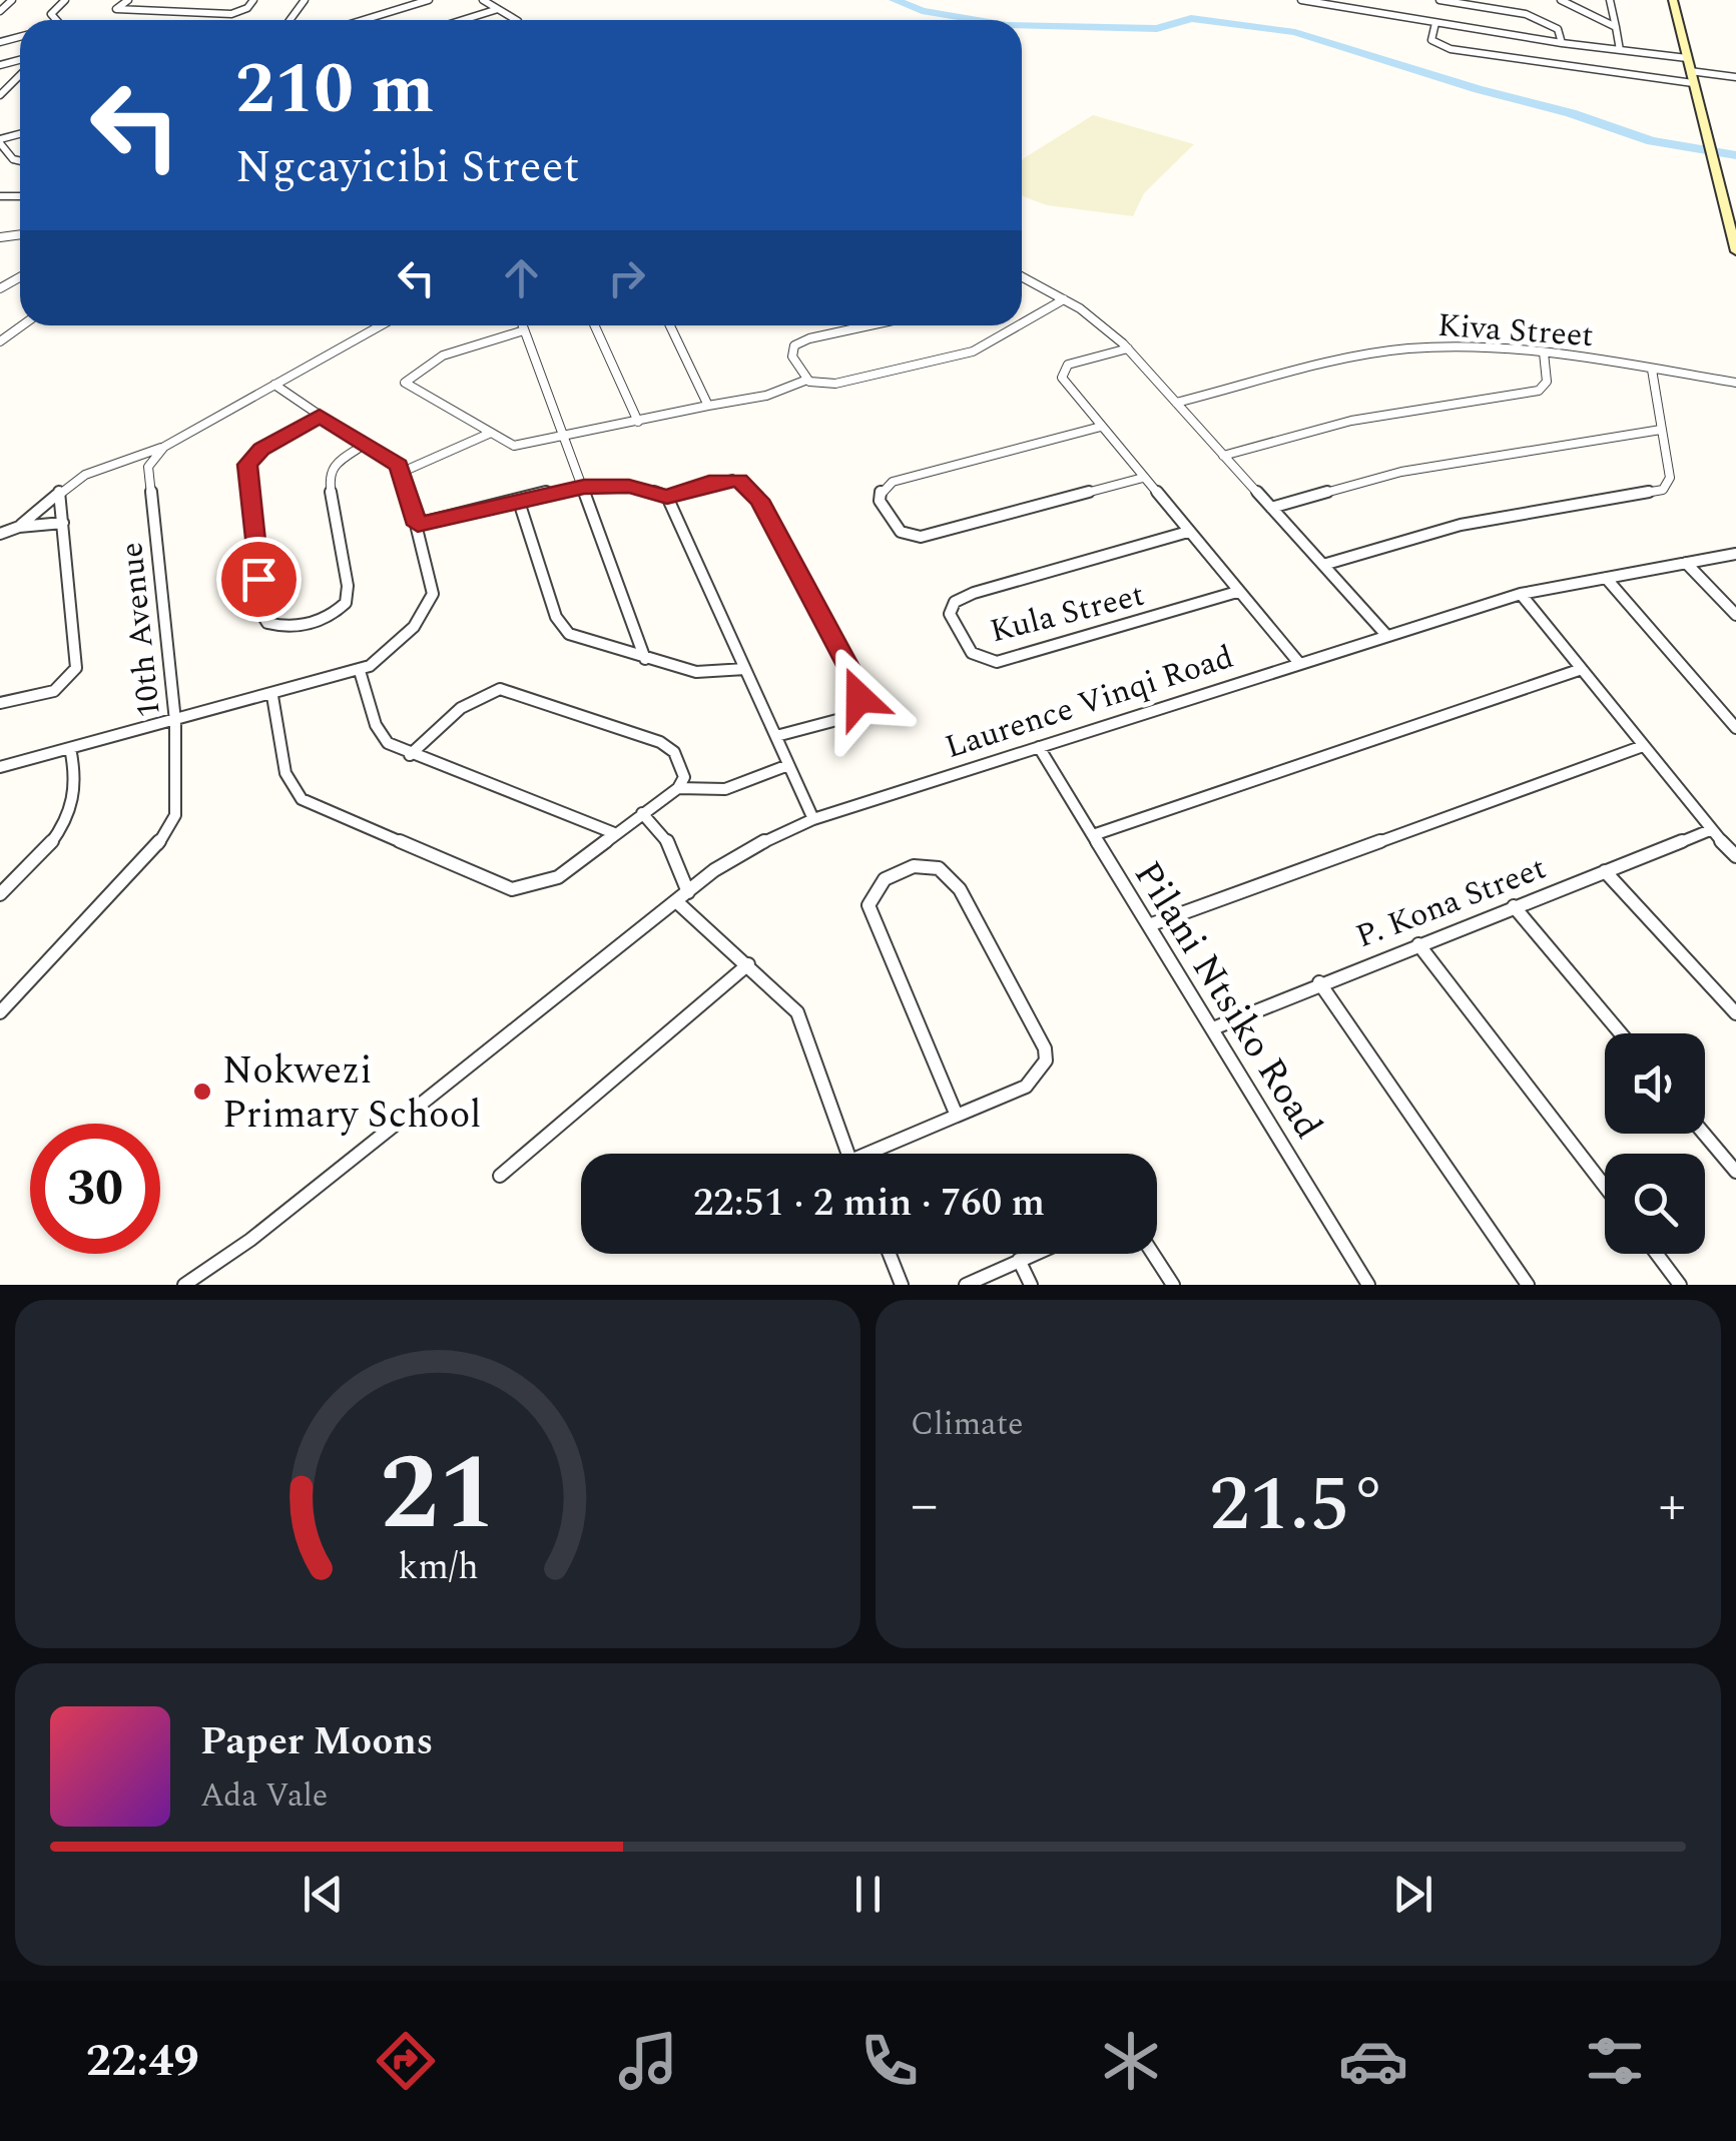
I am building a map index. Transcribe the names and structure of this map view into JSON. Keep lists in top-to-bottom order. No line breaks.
{"streets":{"street":["Kiva Street","Kula Street","10th Avenue","Laurence Vinqi Road","P. Kona Street","Pilani Ntsiko Road"]},"crossings":[["Laurence Vinqi Road","Pilani Ntsiko Road"],["P. Kona Street","Pilani Ntsiko Road"]],"places":["Nokwezi Primary School"],"page":{"turn":["210 m","Ngcayicibi Street"],"limit":"30","trip":"22:51 · 2 min · 760 m","tile":"Climate","heat":["−","21.5°","+"],"song":["Paper Moons","Ada Vale"],"tabs":"22:49","gauge":["21","km/h"]}}
